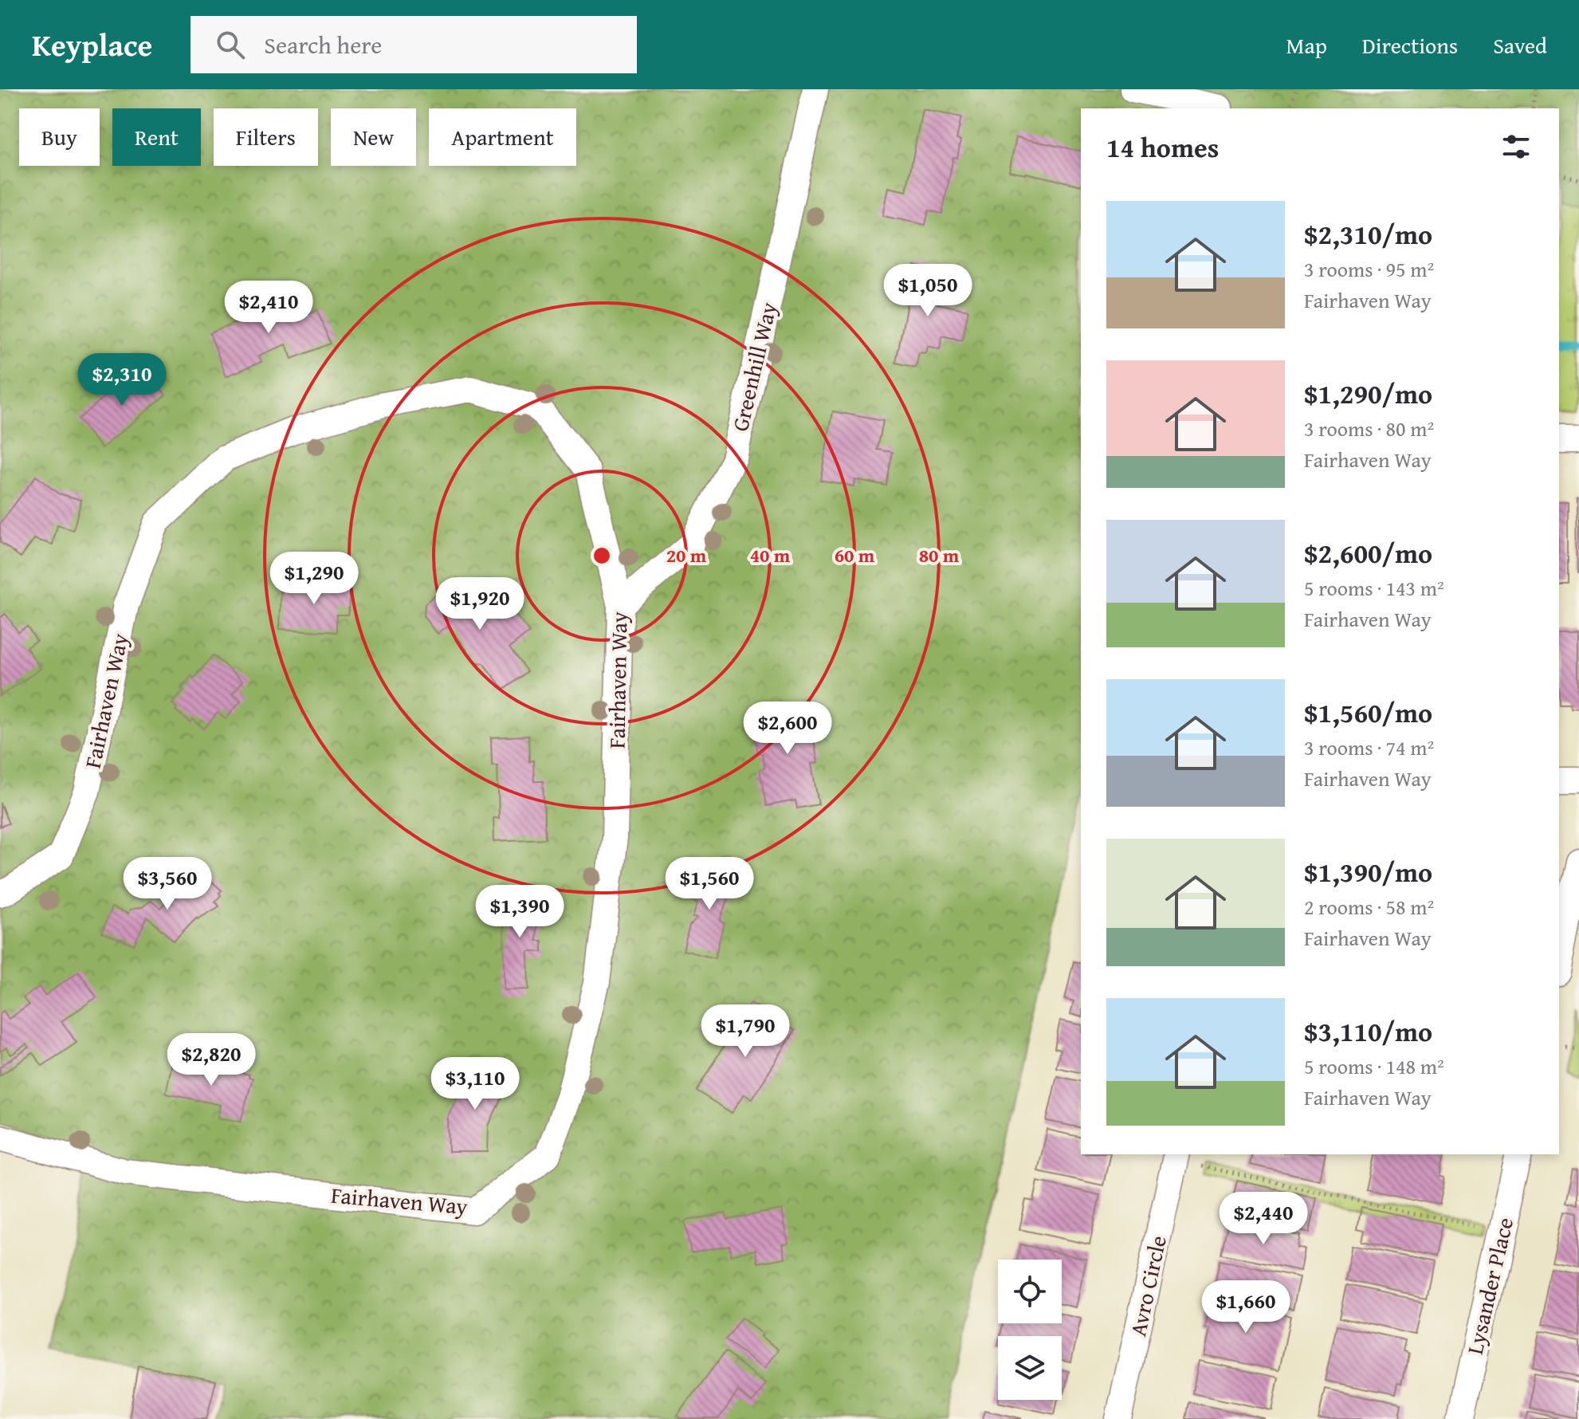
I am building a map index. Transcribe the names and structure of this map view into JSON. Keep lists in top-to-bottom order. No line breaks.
{"streets":{"street":["Greenhill Way","Fairhaven Way","Avro Circle","Lysander Place"]},"crossings":[["Greenhill Way","Fairhaven Way"]],"page":{"header":"Keyplace","search":"Search here","nav":["Map","Directions","Saved"],"chip":["Buy","Rent","Filters","New","Apartment"],"heading":"14 homes","list":[{"name":"$2,310/mo","note":"3 rooms · 95 m² · Fairhaven Way"},{"name":"$1,290/mo","note":"3 rooms · 80 m² · Fairhaven Way"},{"name":"$2,600/mo","note":"5 rooms · 143 m² · Fairhaven Way"},{"name":"$1,560/mo","note":"3 rooms · 74 m² · Fairhaven Way"},{"name":"$1,390/mo","note":"2 rooms · 58 m² · Fairhaven Way"},{"name":"$3,110/mo","note":"5 rooms · 148 m² · Fairhaven Way"}],"price":["$1,050","$2,410","$2,310","$1,290","$1,920","$2,600","$3,560","$1,560","$1,390","$1,790","$2,820","$3,110","$2,440","$1,660"]},"rings":["20 m","40 m","60 m","80 m"]}
